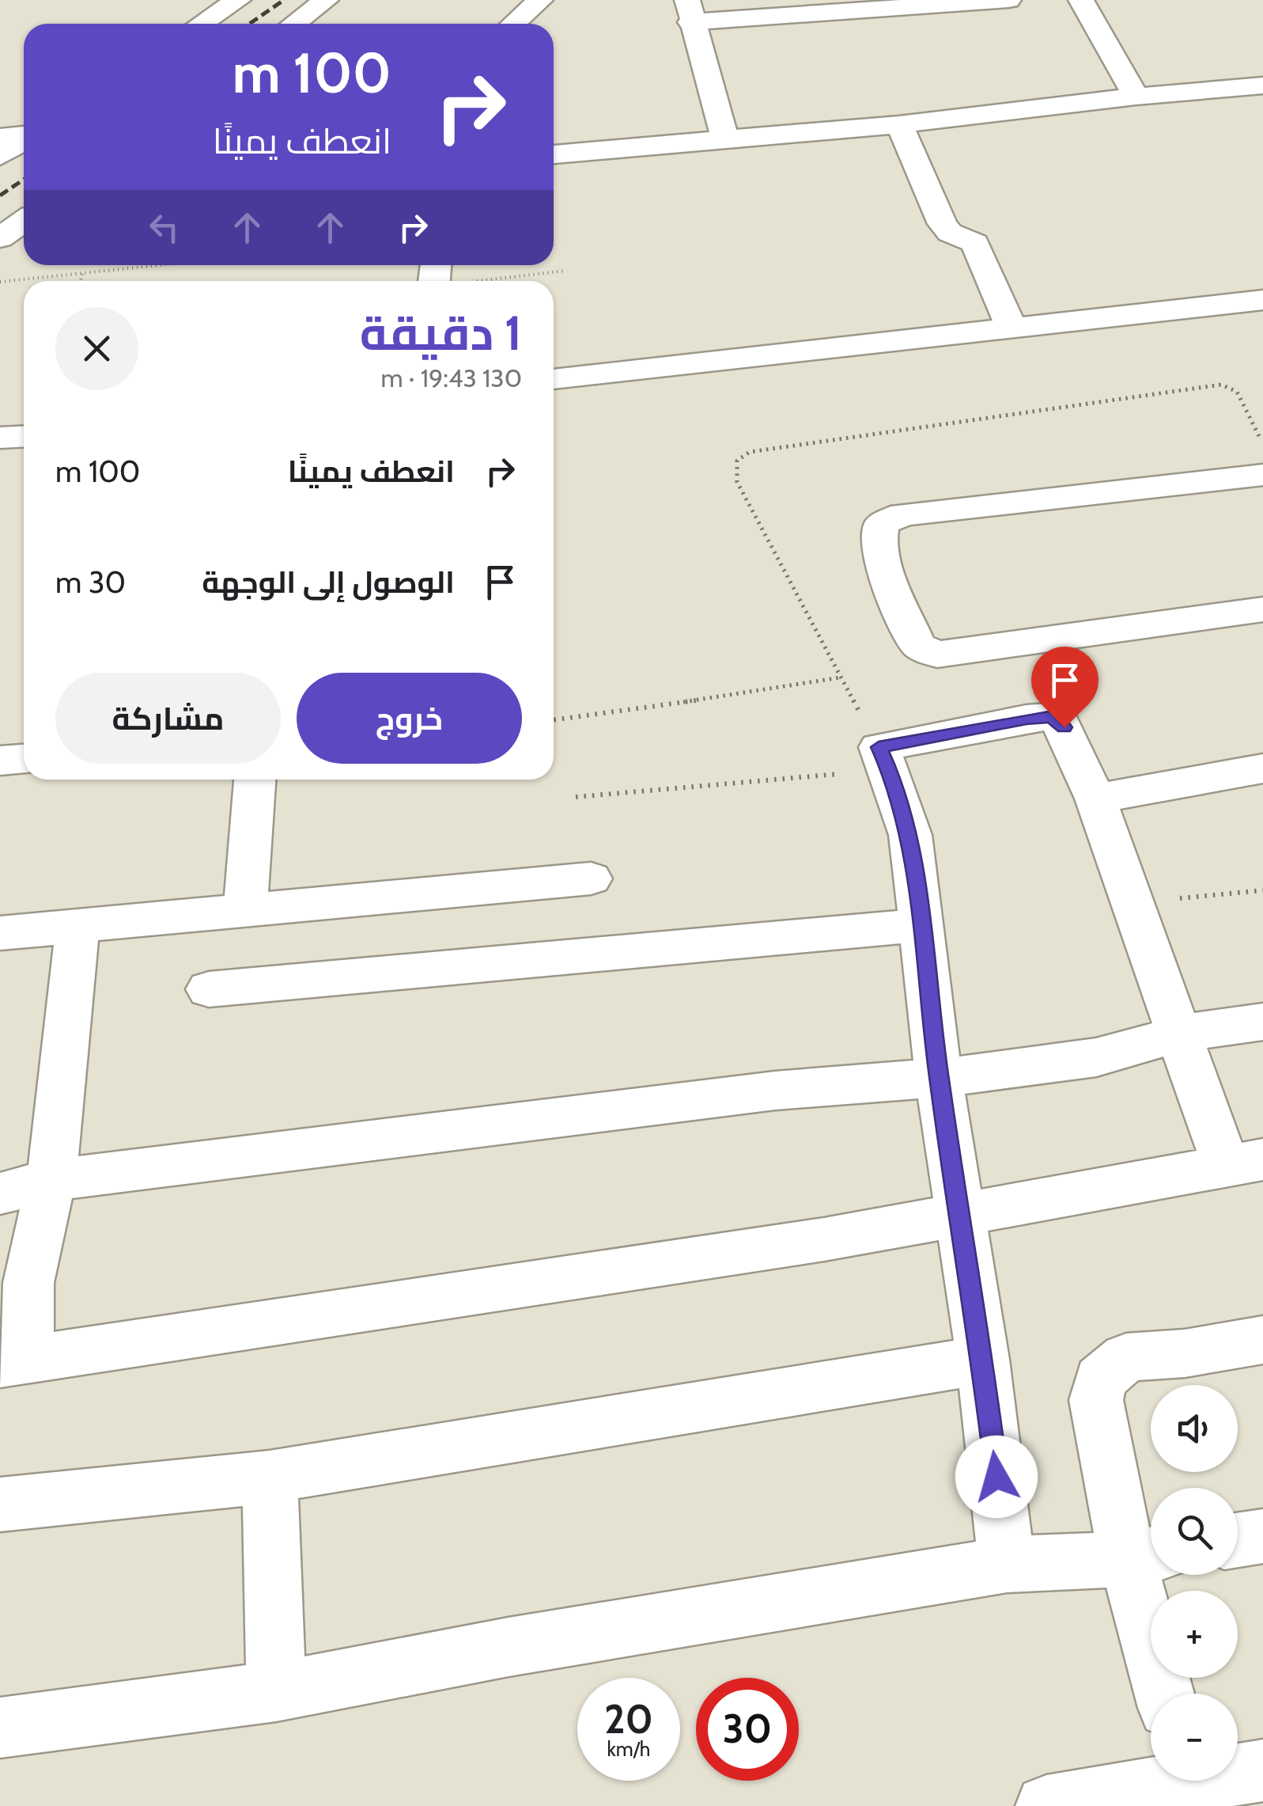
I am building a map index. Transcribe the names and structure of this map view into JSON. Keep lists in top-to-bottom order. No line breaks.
{"page":{"turn":["100 m","انعطف يمينًا"],"heading":["1 دقيقة","130 m · 19:43"],"list":[{"name":"انعطف يمينًا","value":"100 m"},{"name":"الوصول إلى الوجهة","value":"30 m"}],"buttons":["خروج","مشاركة"],"map_buttons":["+","−"],"speed":"20 km/h","limit":"30"}}
